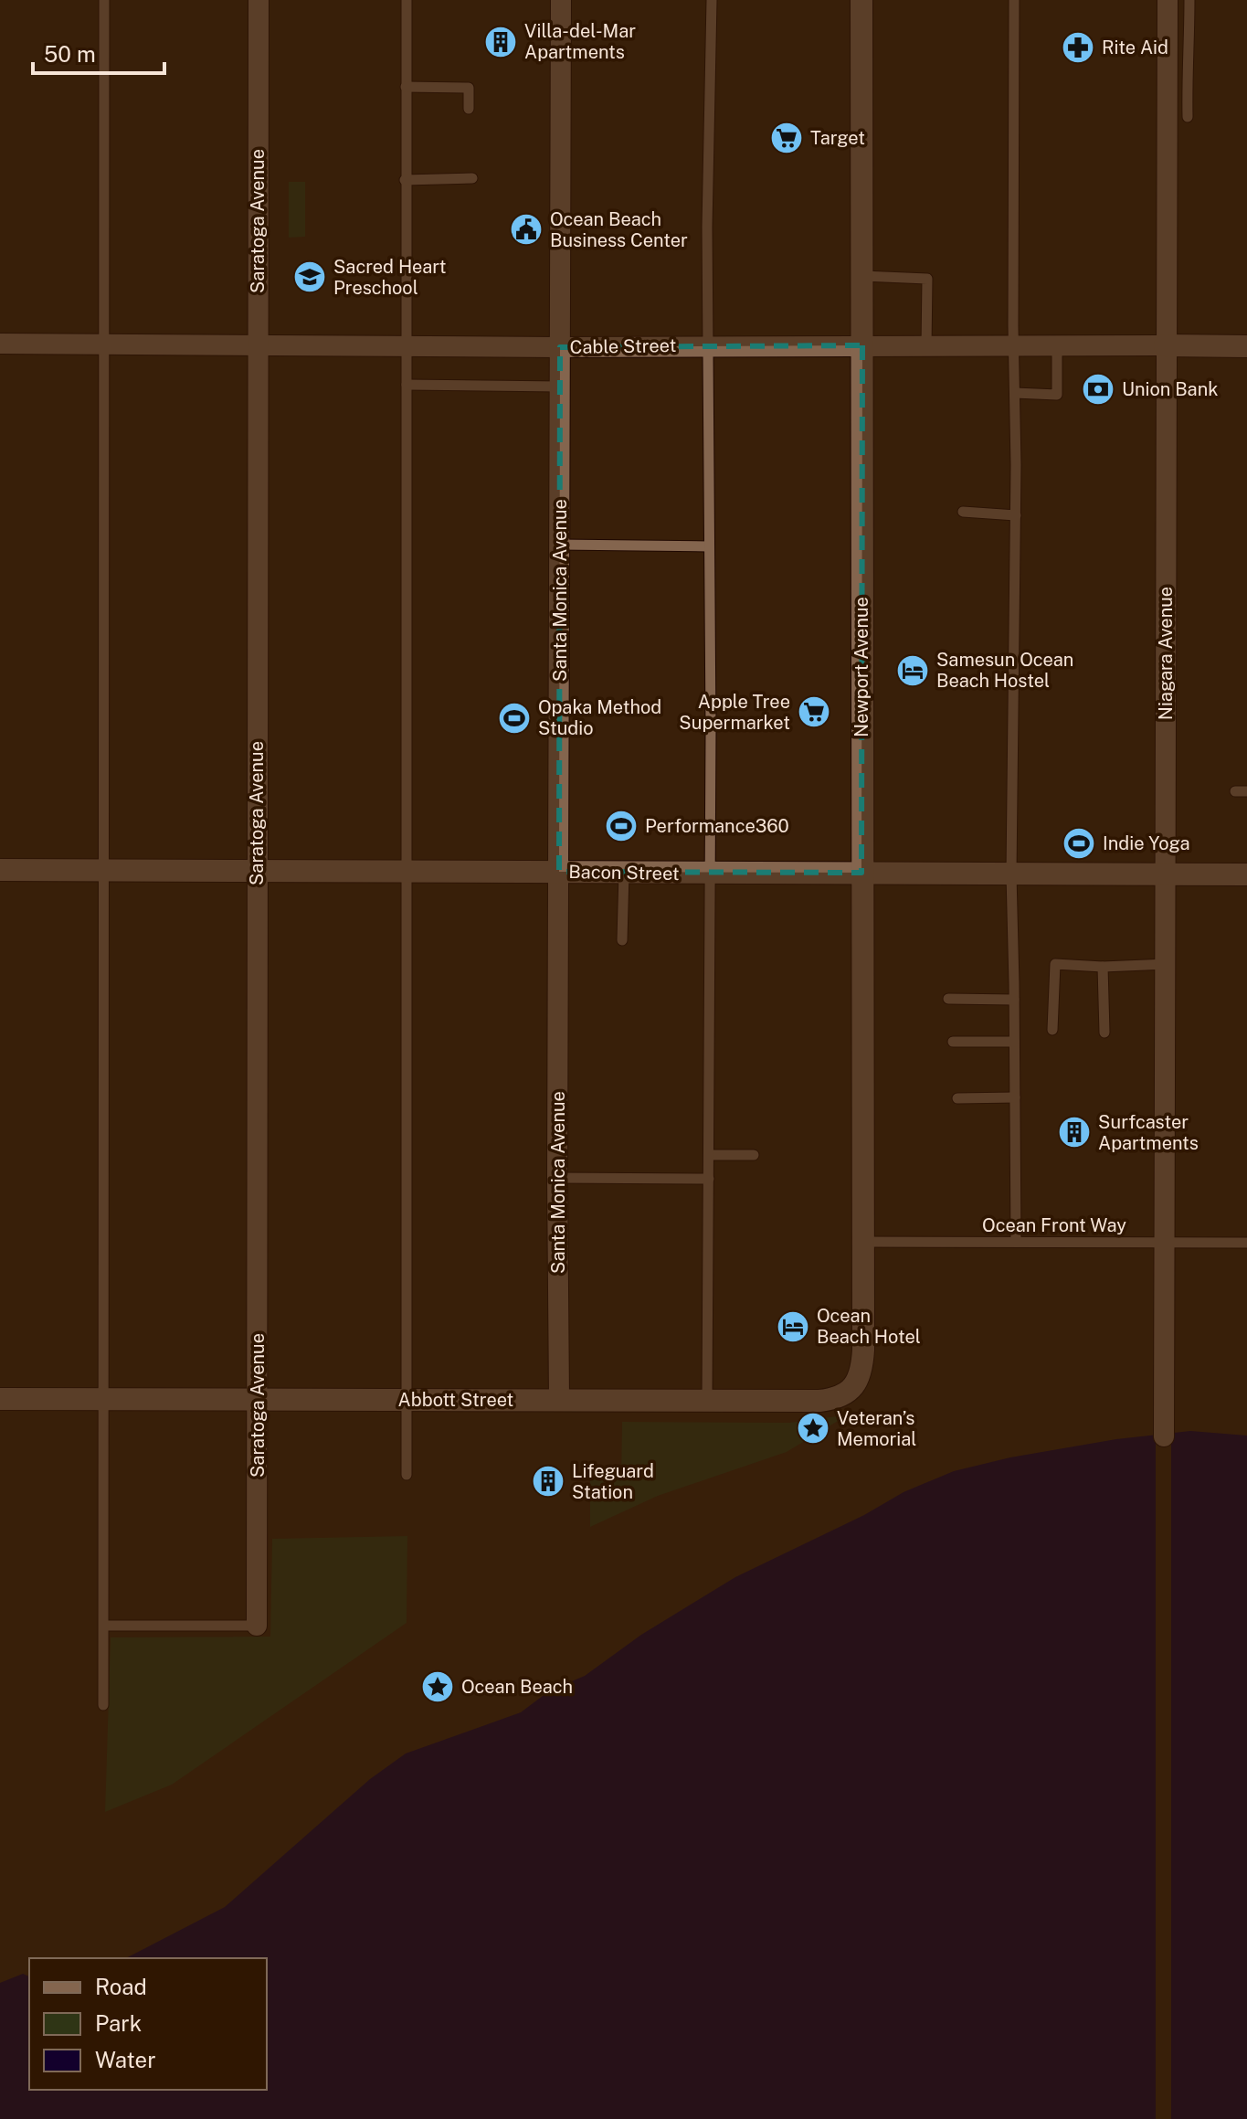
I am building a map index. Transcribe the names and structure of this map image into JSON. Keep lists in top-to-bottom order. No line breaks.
{"streets":{"street":["Saratoga Avenue","Cable Street","Santa Monica Avenue","Niagara Avenue","Newport Avenue","Bacon Street","Abbott Street"],"lane":["Ocean Front Way"]},"crossings":[["Saratoga Avenue","Cable Street"],["Saratoga Avenue","Bacon Street"],["Saratoga Avenue","Abbott Street"],["Cable Street","Santa Monica Avenue"],["Cable Street","Niagara Avenue"],["Cable Street","Newport Avenue"],["Santa Monica Avenue","Bacon Street"],["Santa Monica Avenue","Abbott Street"],["Niagara Avenue","Bacon Street"],["Niagara Avenue","Ocean Front Way"],["Newport Avenue","Bacon Street"],["Newport Avenue","Ocean Front Way"],["Newport Avenue","Abbott Street"]],"places":{"building":["Villa-del-Mar Apartments","Surfcaster Apartments","Lifeguard Station"],"pharmacy":["Rite Aid"],"supermarket":["Target","Apple Tree Supermarket"],"public building":["Ocean Beach Business Center"],"school or university":["Sacred Heart Preschool"],"bank":["Union Bank"],"hotel":["Samesun Ocean Beach Hostel","Ocean Beach Hotel"],"sports":["Opaka Method Studio","Performance360","Indie Yoga"],"place":["Veteran’s Memorial","Ocean Beach"]},"legend":["Road","Park","Water"],"scale_bar":"50 m"}
